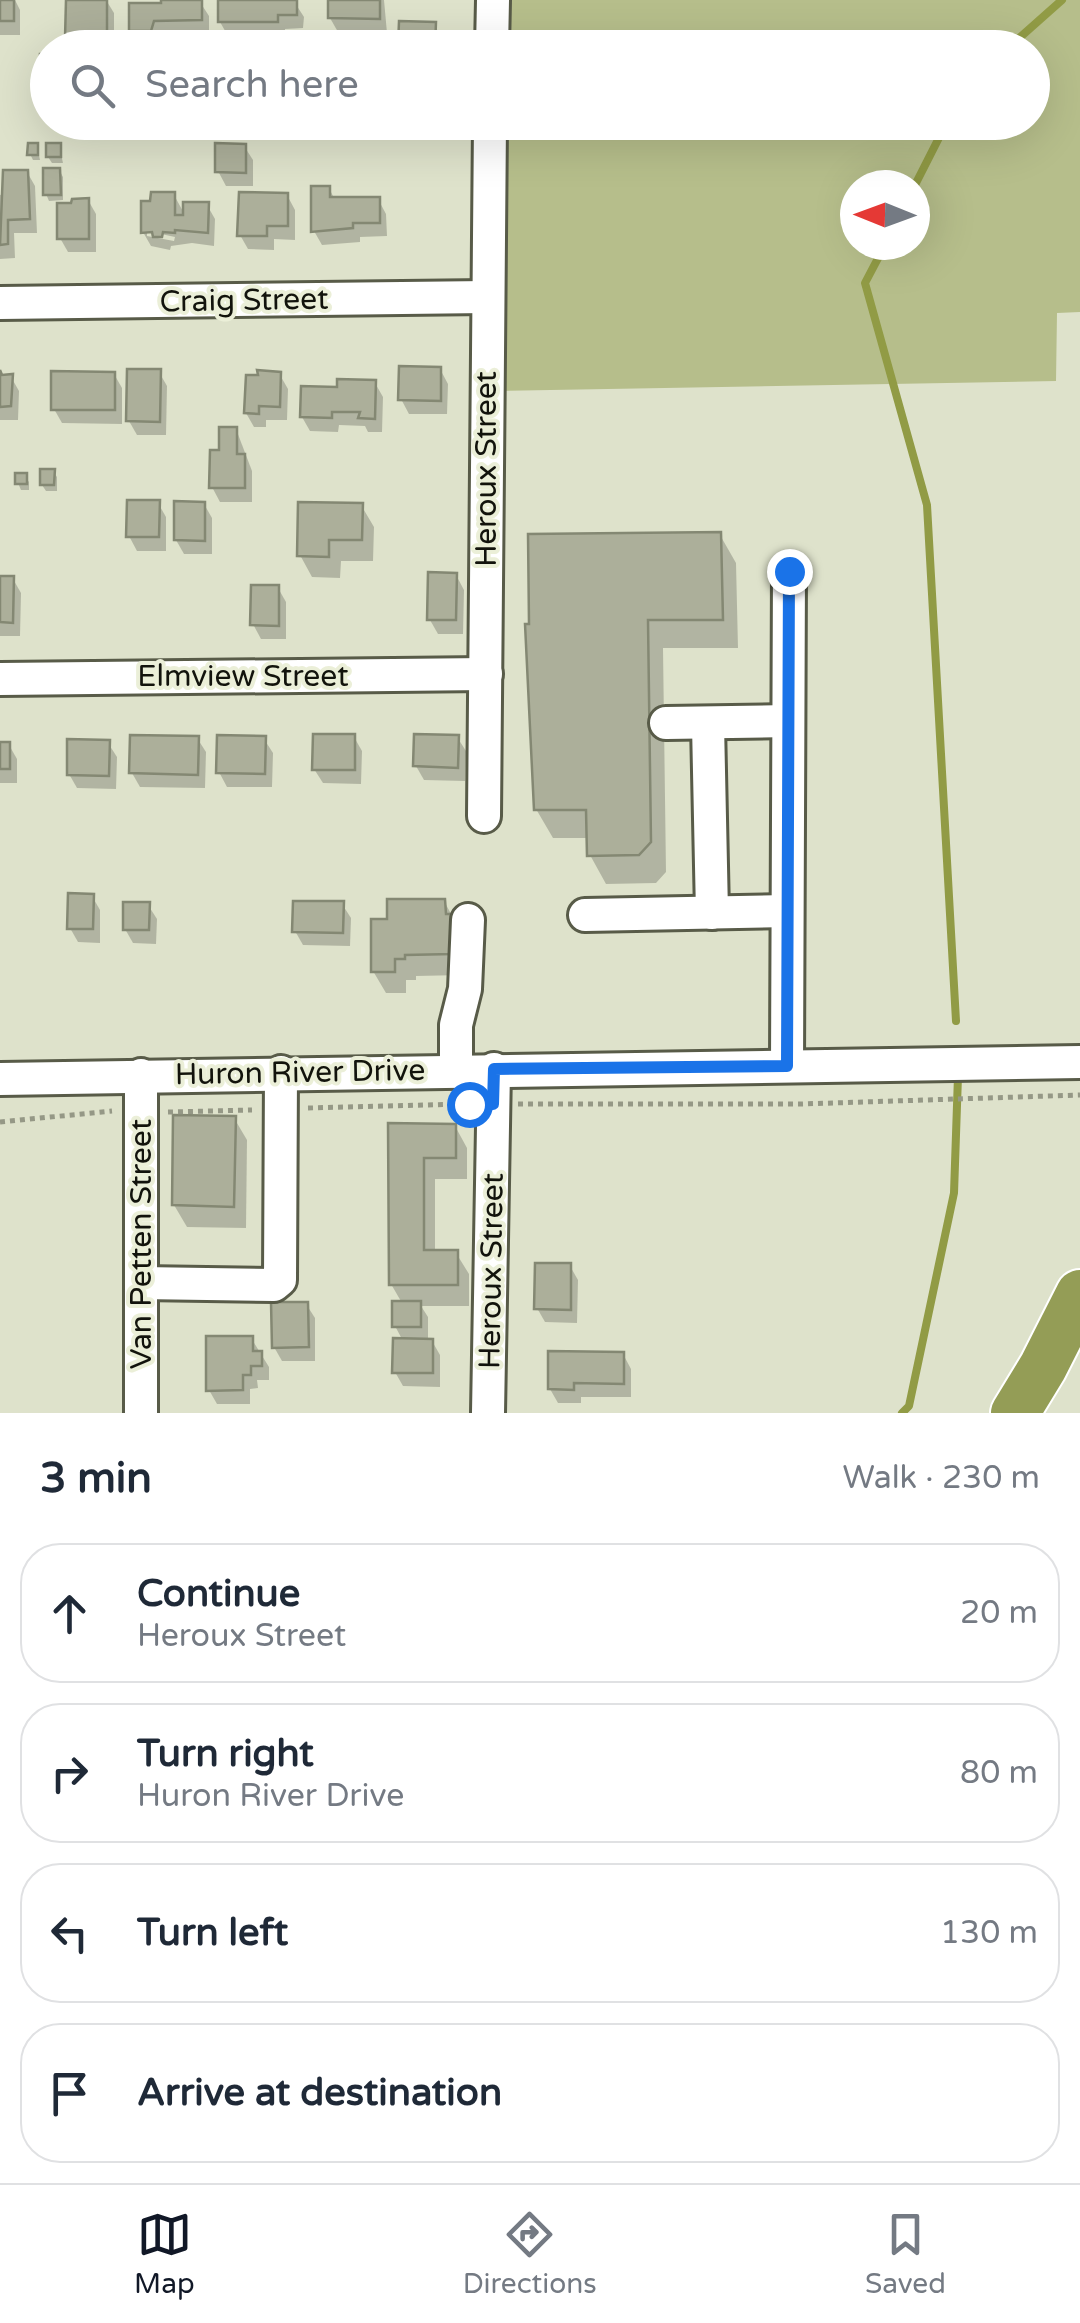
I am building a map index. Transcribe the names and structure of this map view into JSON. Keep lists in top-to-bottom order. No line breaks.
{"streets":{"street":["Craig Street","Heroux Street","Elmview Street","Huron River Drive","Van Petten Street"]},"crossings":[["Craig Street","Heroux Street"],["Heroux Street","Elmview Street"],["Heroux Street","Huron River Drive"],["Huron River Drive","Van Petten Street"]],"north":"left","page":{"search":"Search here","heading":["3 min","Walk · 230 m"],"list":[["Continue","Heroux Street","20 m"],["Turn right","Huron River Drive","80 m"],["Turn left","130 m"],"Arrive at destination"],"nav":["Map","Directions","Saved"]}}
